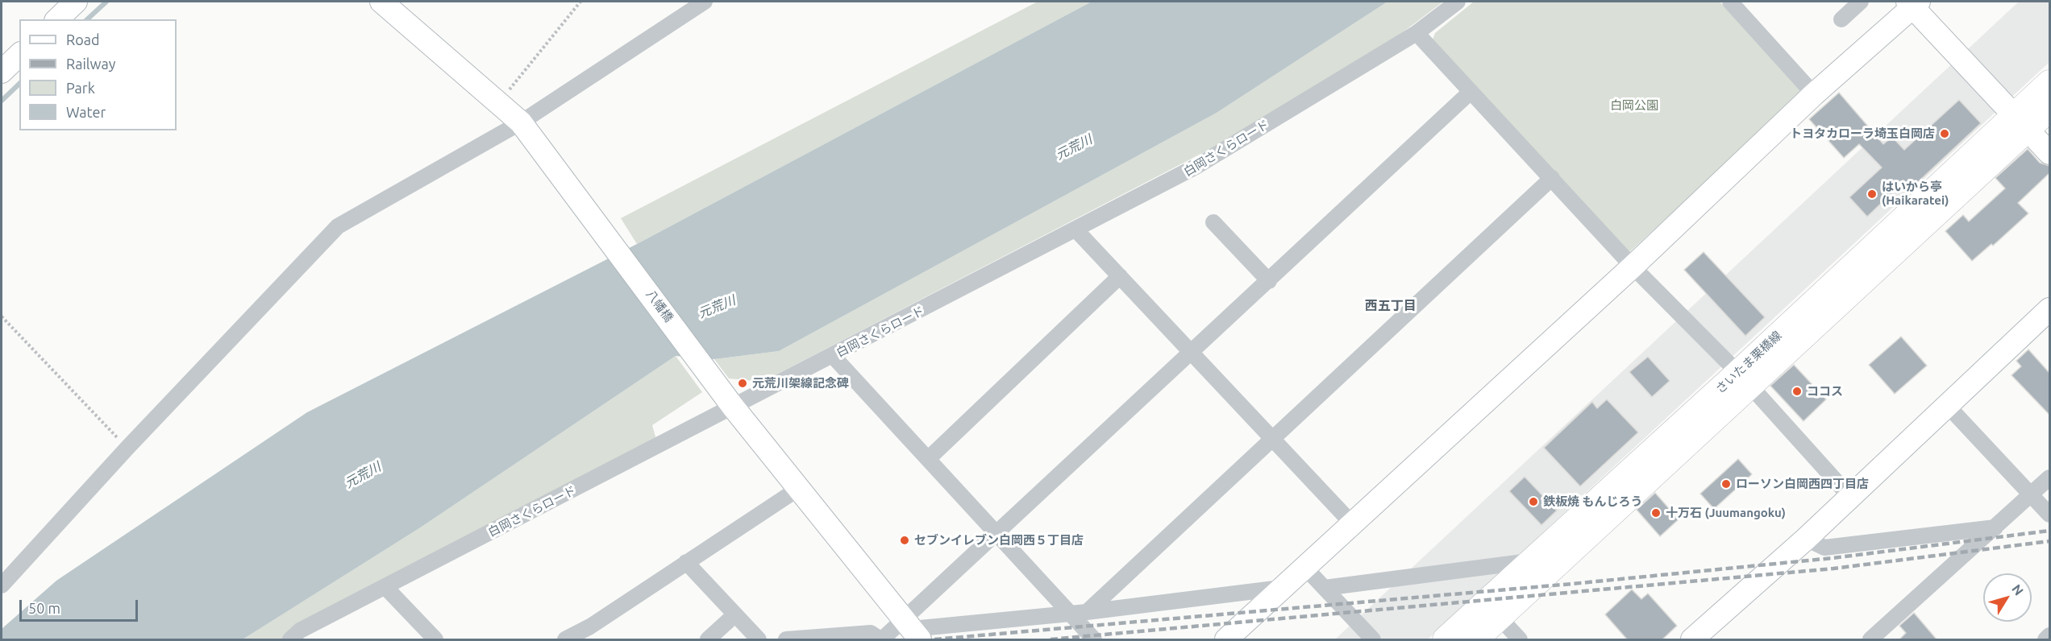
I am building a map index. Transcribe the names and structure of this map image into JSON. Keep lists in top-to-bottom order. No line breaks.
{"streets":{"main road":["さいたま栗橋線"],"street":["白岡さくらロード","八幡橋"]},"crossings":[["白岡さくらロード","八幡橋"]],"districts":["西五丁目"],"water":["元荒川"],"parks":["白岡公園"],"places":["トヨタカローラ埼玉白岡店","はいから亭 (Haikaratei)","元荒川架線記念碑","ココス","ローソン白岡西四丁目店","鉄板焼 もんじろう","十万石 (Juumangoku)","セブンイレブン白岡西５丁目店"],"legend":["Road","Railway","Park","Water"],"scale_bar":"50 m","north":"top right"}
